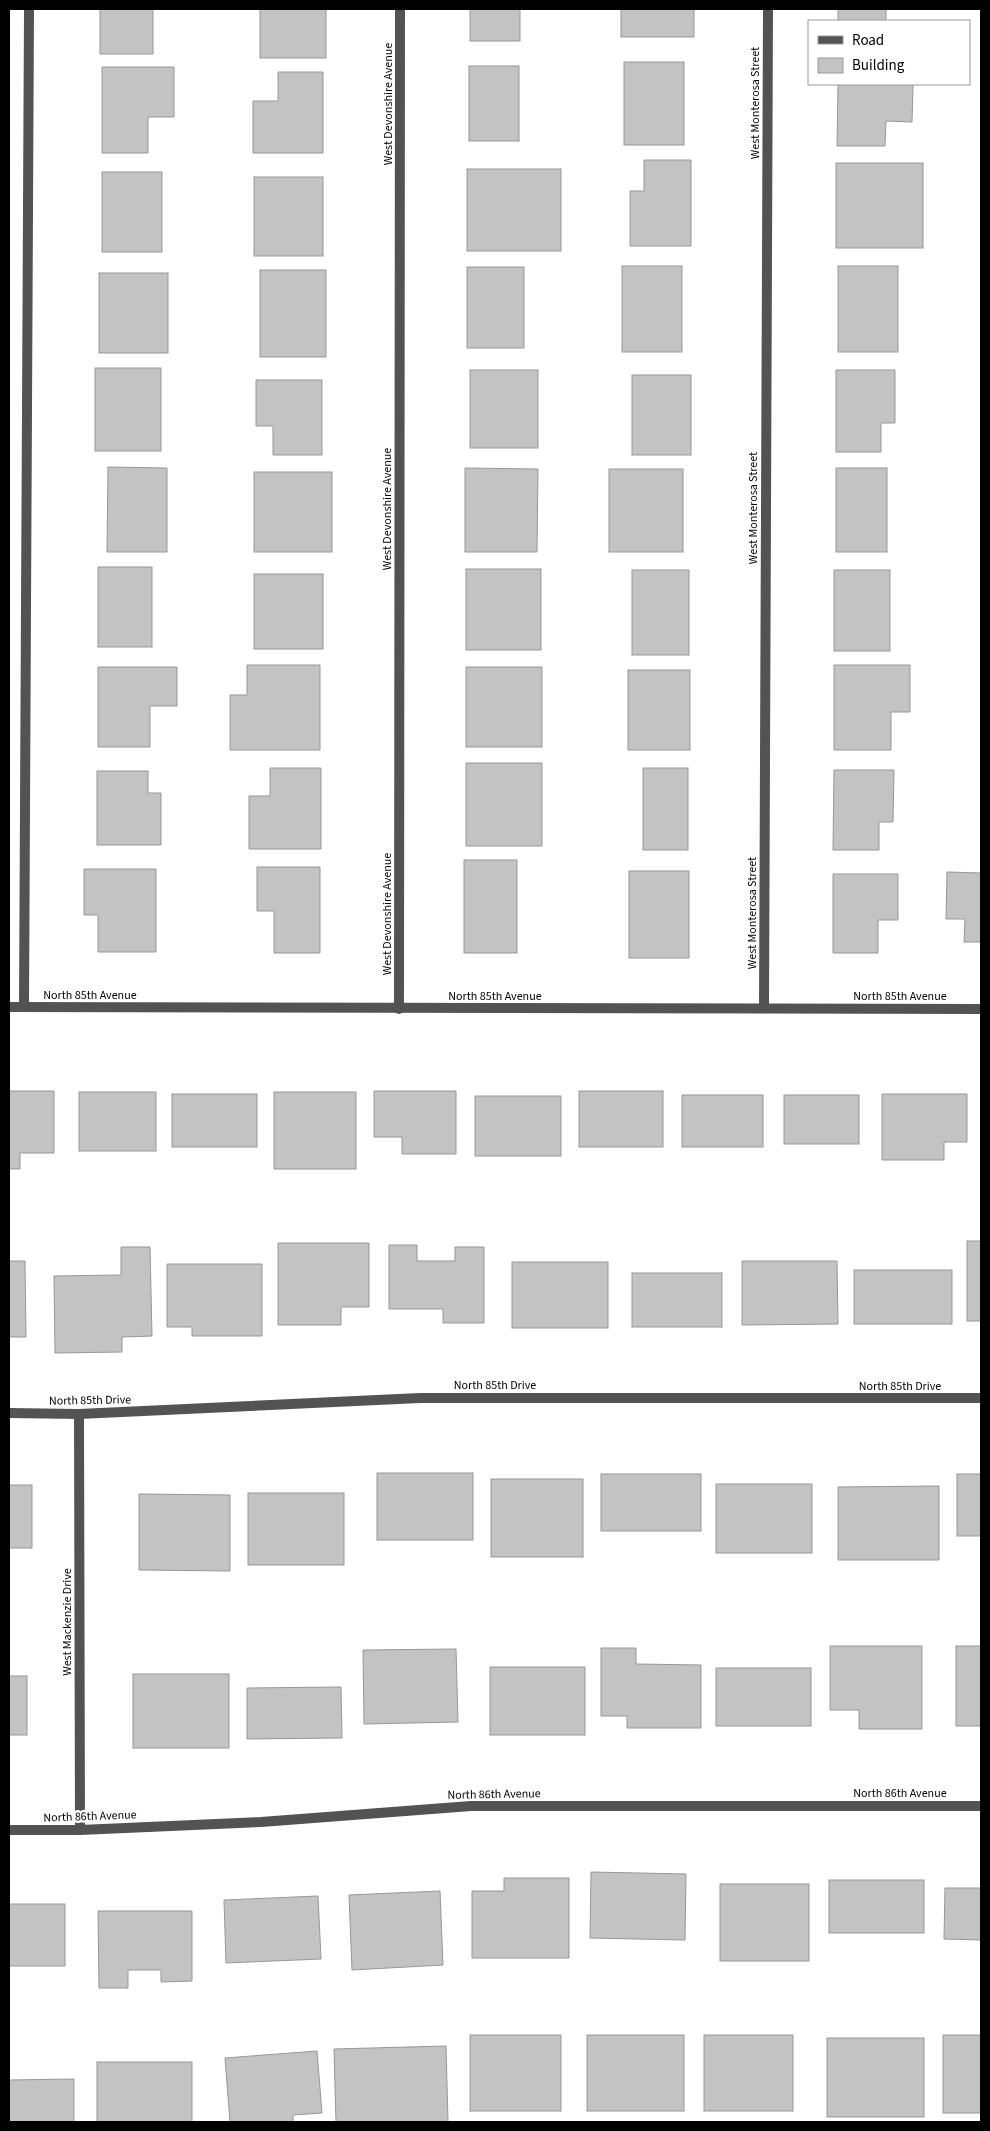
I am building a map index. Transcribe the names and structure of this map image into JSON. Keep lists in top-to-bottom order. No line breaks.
{"streets":{"street":["West Monterosa Street","West Devonshire Avenue","North 85th Avenue","North 85th Drive","West Mackenzie Drive","North 86th Avenue"]},"crossings":[["West Monterosa Street","North 85th Avenue"],["West Devonshire Avenue","North 85th Avenue"],["North 85th Drive","West Mackenzie Drive"],["West Mackenzie Drive","North 86th Avenue"]],"legend":["Road","Building"]}
